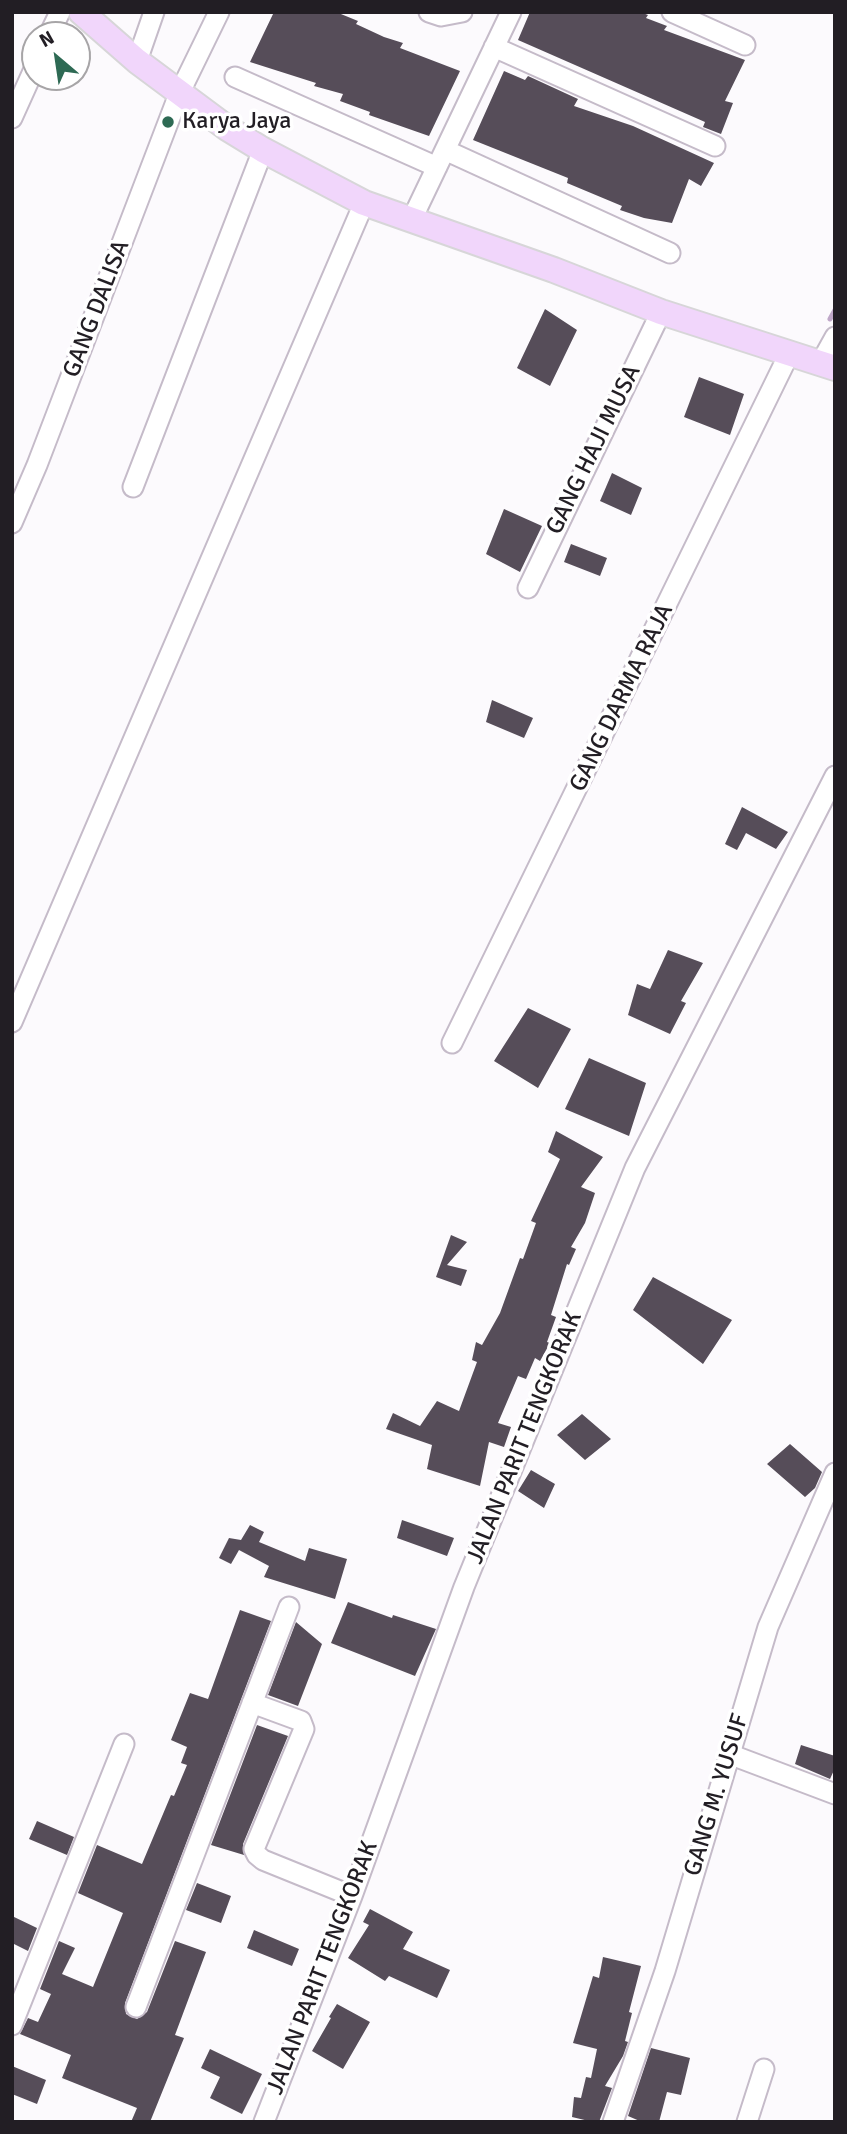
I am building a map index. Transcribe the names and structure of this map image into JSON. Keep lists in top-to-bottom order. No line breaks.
{"streets":{"street":["GANG DALISA","GANG HAJI MUSA","GANG DARMA RAJA","JALAN PARIT TENGKORAK","GANG M. YUSUF"]},"places":["Karya Jaya"],"north":"top left"}
